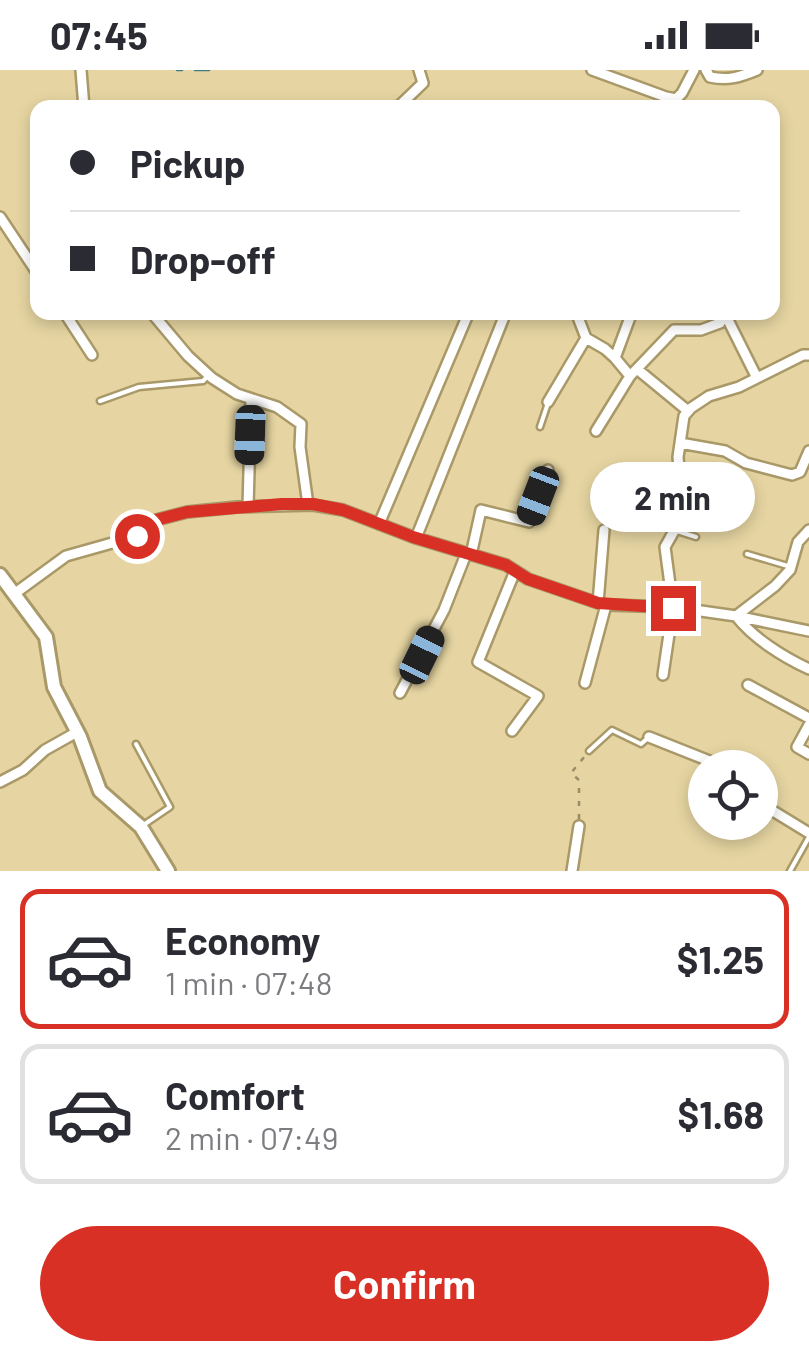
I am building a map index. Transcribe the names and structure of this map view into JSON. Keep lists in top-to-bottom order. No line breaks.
{"page":{"status":"07:45","banner":["Pickup","Drop-off"],"bubble":"2 min","list":[{"name":"Economy","note":"1 min · 07:48","value":"$1.25"},{"name":"Comfort","note":"2 min · 07:49","value":"$1.68"}],"buttons":"Confirm"}}
